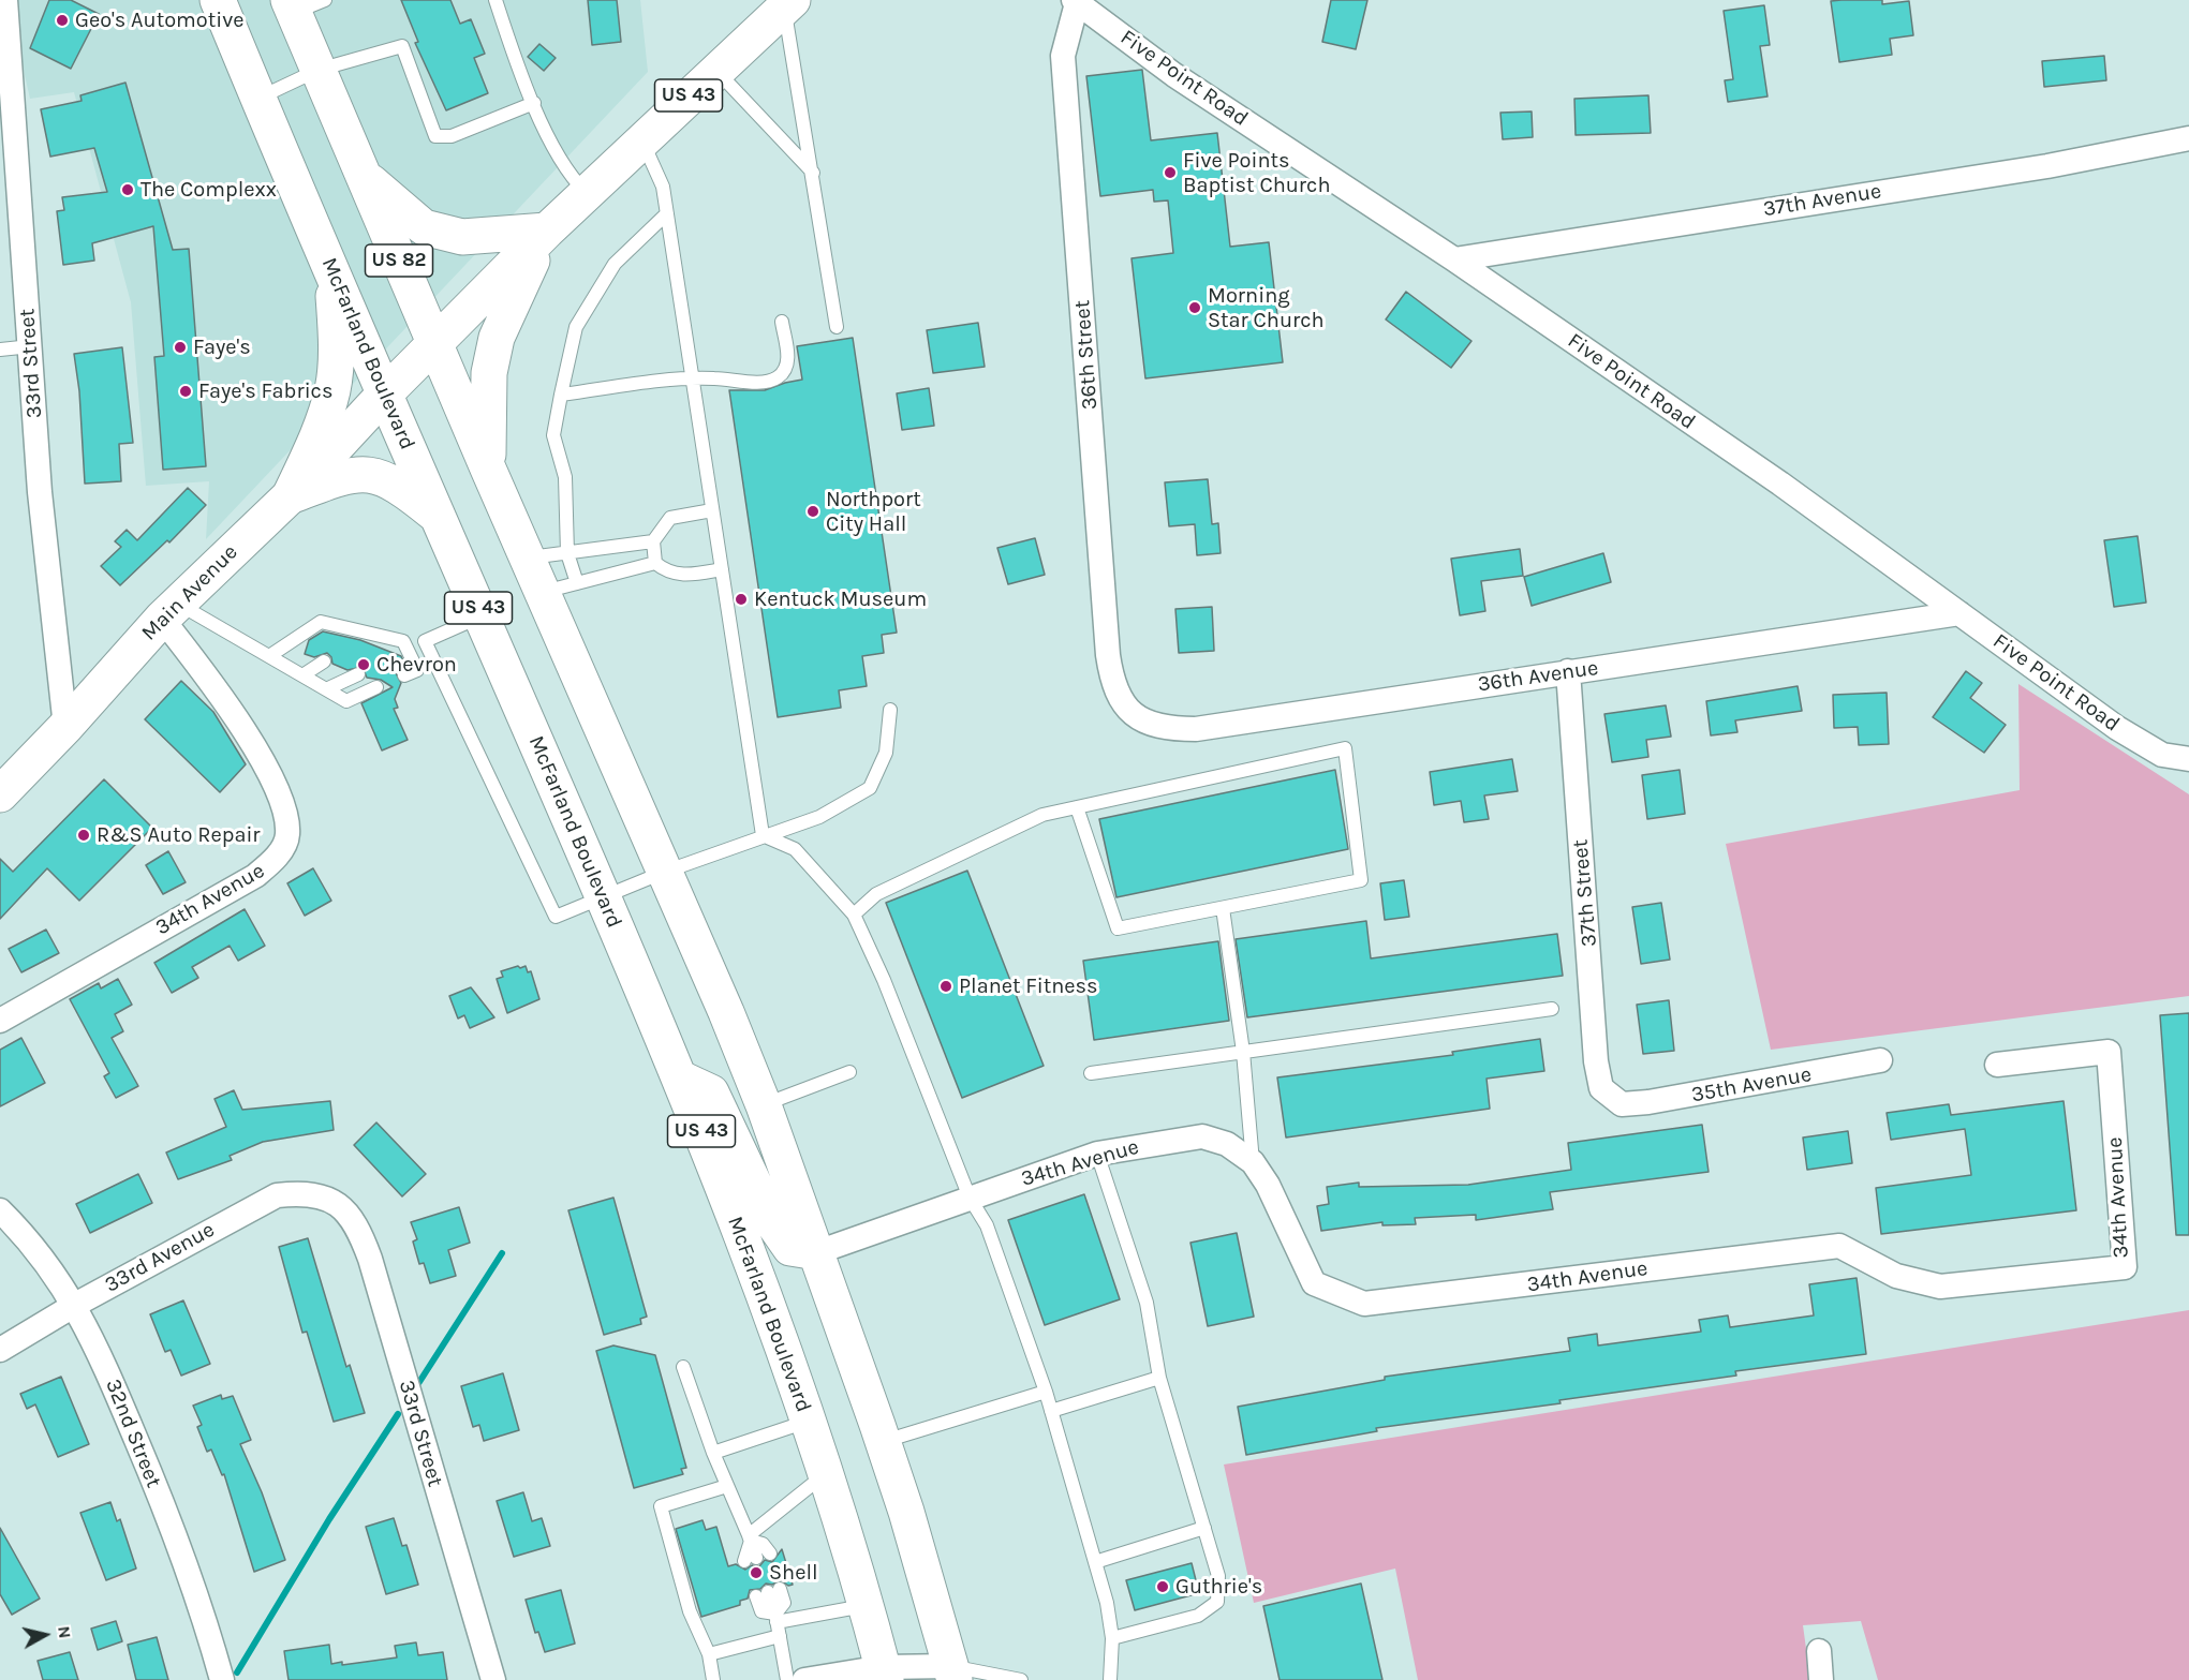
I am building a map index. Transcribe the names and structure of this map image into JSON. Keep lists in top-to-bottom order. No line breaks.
{"streets":{"main road":["US 43","US 82","McFarland Boulevard","Main Avenue"],"street":["Five Point Road","37th Avenue","36th Street","33rd Street","36th Avenue","37th Street","34th Avenue","35th Avenue","33rd Avenue","32nd Street"]},"crossings":[["Five Point Road","37th Avenue"],["Five Point Road","36th Street"],["Five Point Road","36th Avenue"],["US 43","US 82"],["US 43","McFarland Boulevard"],["US 43","Main Avenue"],["US 43","34th Avenue"],["McFarland Boulevard","Main Avenue"],["36th Street","36th Avenue"],["33rd Street","Main Avenue"],["33rd Street","33rd Avenue"],["Main Avenue","34th Avenue"],["36th Avenue","37th Street"],["37th Street","35th Avenue"],["33rd Avenue","32nd Street"]],"places":["Geo's Automotive","Five Points Baptist Church","The Complexx","Morning Star Church","Faye's","Faye's Fabrics","Northport City Hall","Kentuck Museum","Chevron","R&S Auto Repair","Planet Fitness","Shell","Guthrie's"],"north":"right"}
